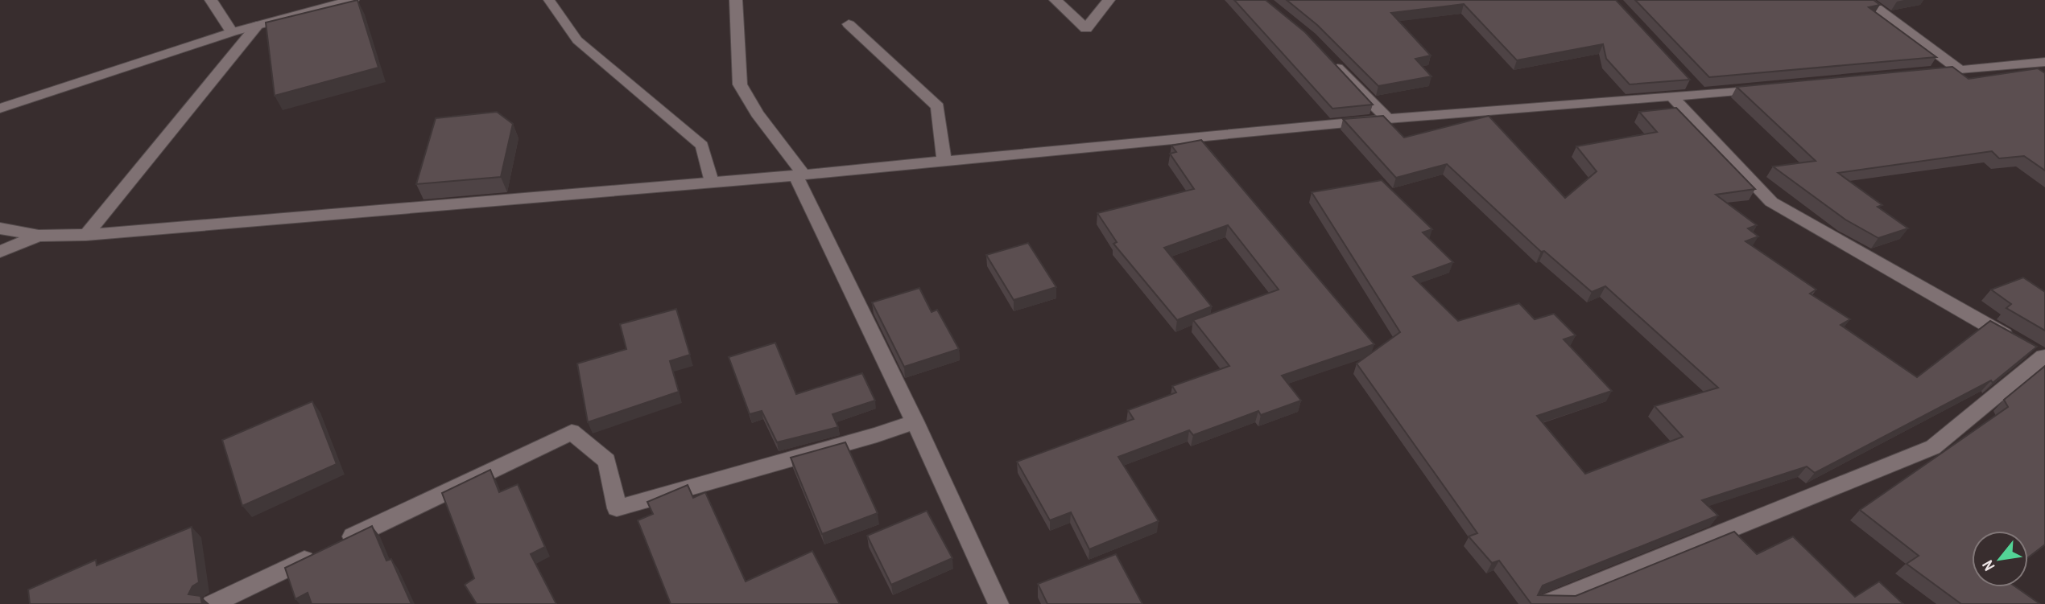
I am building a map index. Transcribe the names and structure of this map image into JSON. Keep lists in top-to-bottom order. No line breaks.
{"north":"bottom left"}
